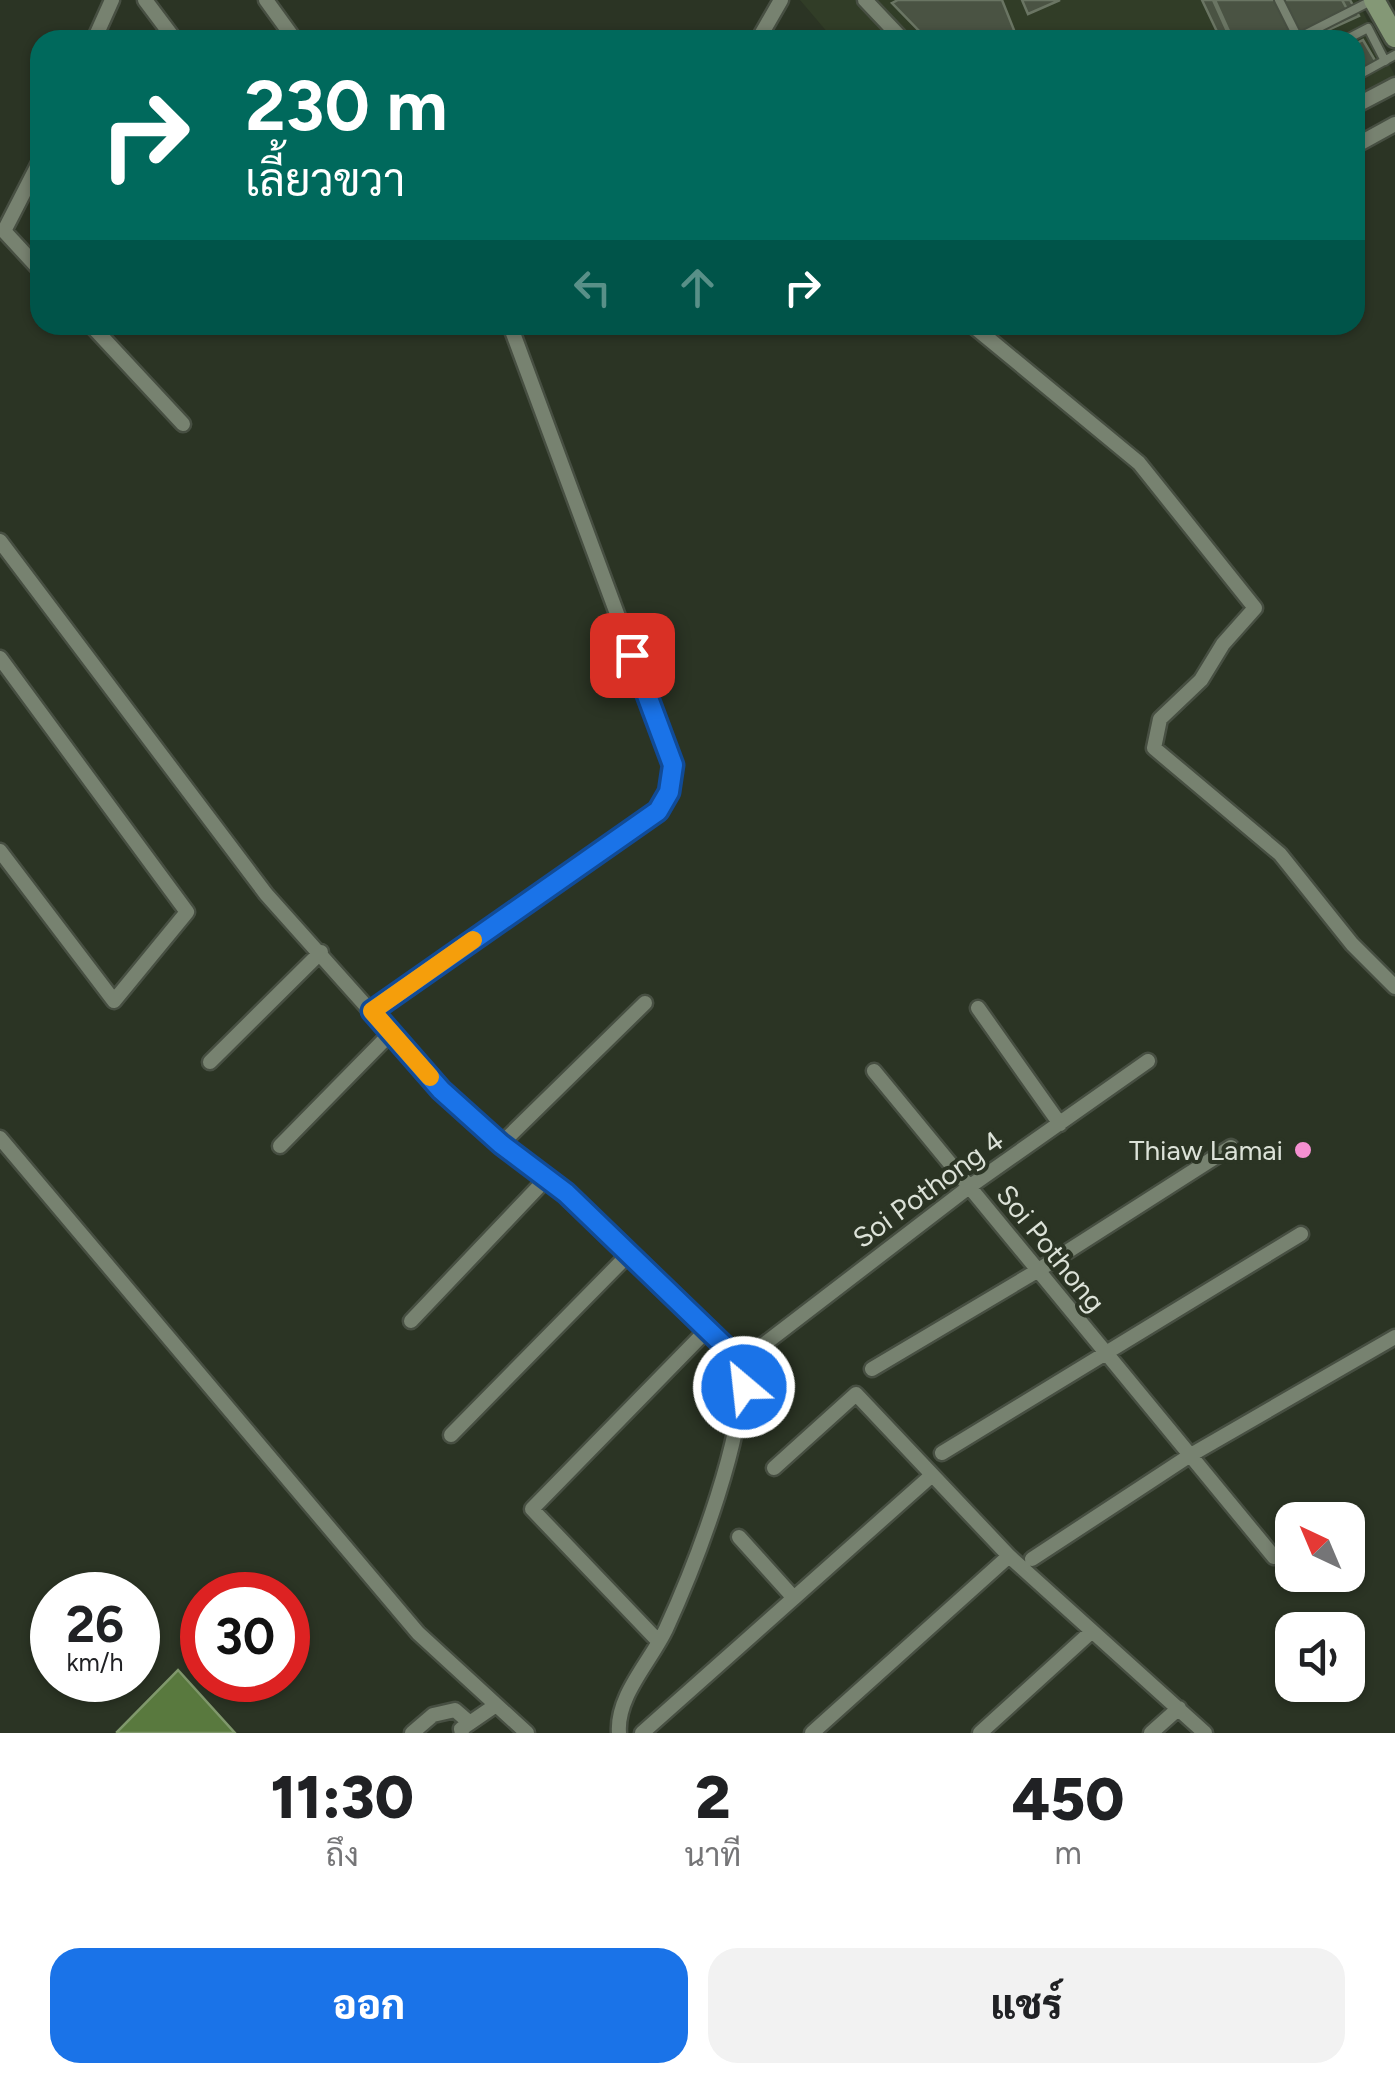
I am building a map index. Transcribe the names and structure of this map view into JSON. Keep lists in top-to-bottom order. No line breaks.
{"streets":{"street":["Soi Pothong 4","Soi Pothong"]},"crossings":[["Soi Pothong 4","Soi Pothong"]],"places":["Thiaw Lamai"],"north":"top left","page":{"turn":["230 m","เลี้ยวขวา"],"speed":"26 km/h","limit":"30","eta":["11:30","ถึง","2","นาที","450","m"],"buttons":["ออก","แชร์"]}}
